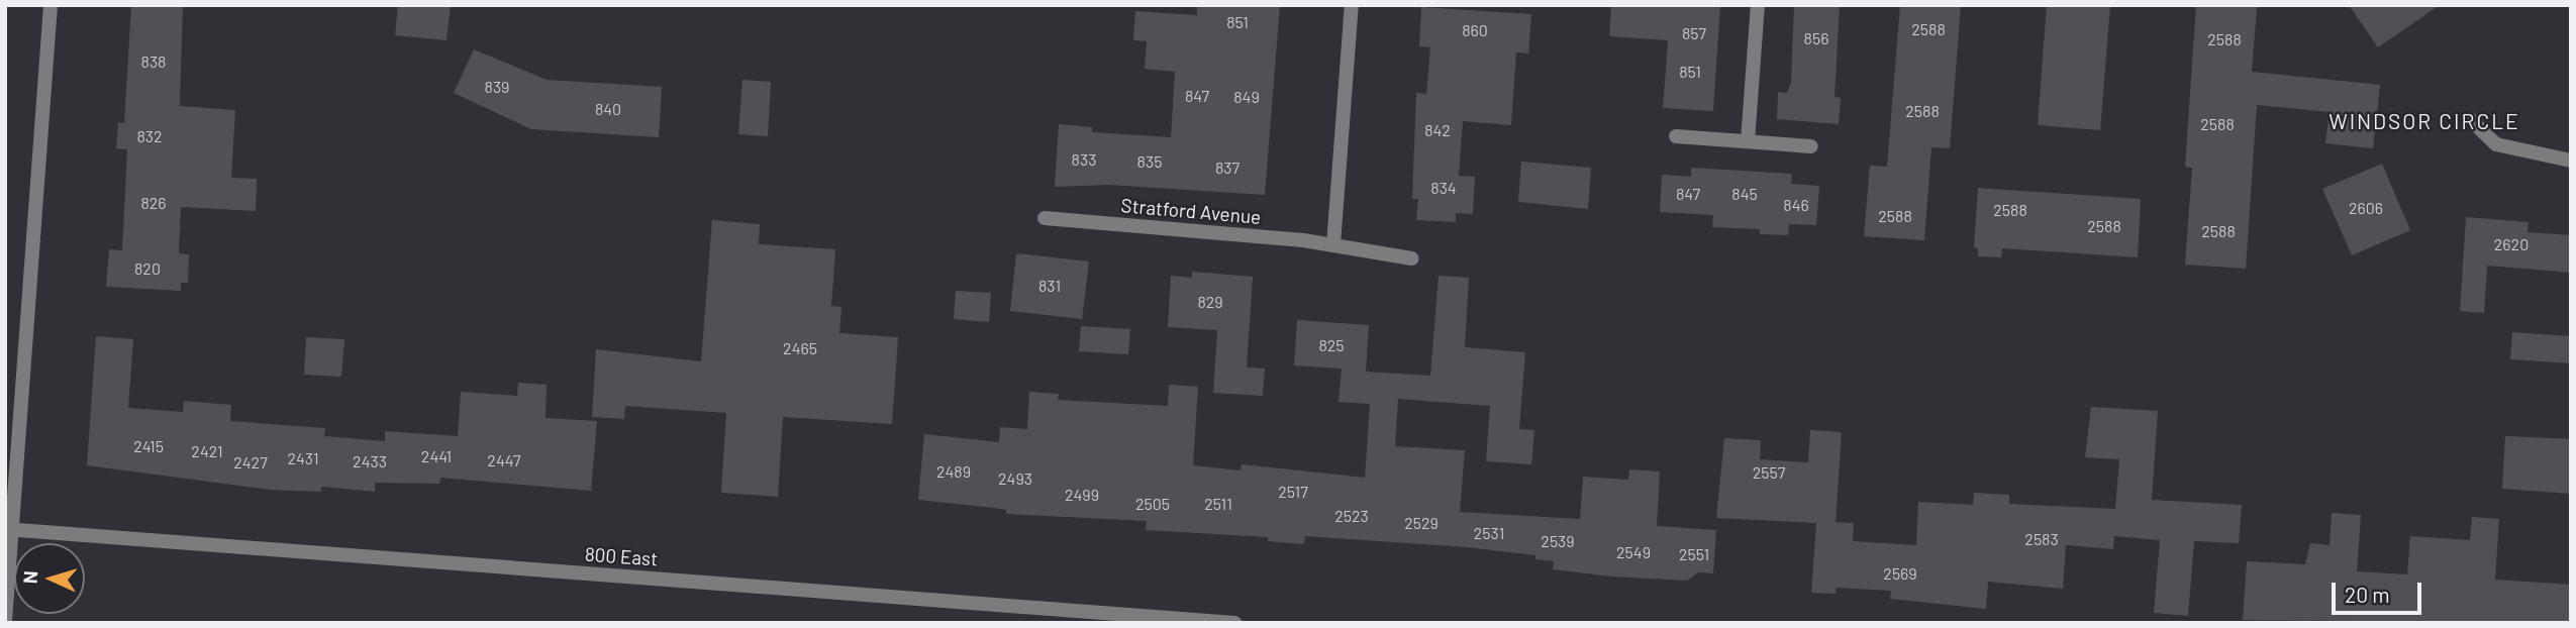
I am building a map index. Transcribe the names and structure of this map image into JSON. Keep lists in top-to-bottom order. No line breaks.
{"streets":{"street":["Stratford Avenue","800 East"]},"districts":["WINDSOR CIRCLE"],"house_numbers":["851","2588","860","857","856","2588","838","851","839","847","849","840","2588","2588","842","832","833","835","837","834","847","845","826","846","2606","2588","2588","2588","2588","2620","820","831","829","825","2465","2415","2421","2441","2431","2447","2433","2427","2489","2557","2493","2517","2499","2505","2511","2523","2529","2531","2583","2539","2549","2551","2569"],"scale_bar":"20 m","north":"left"}
